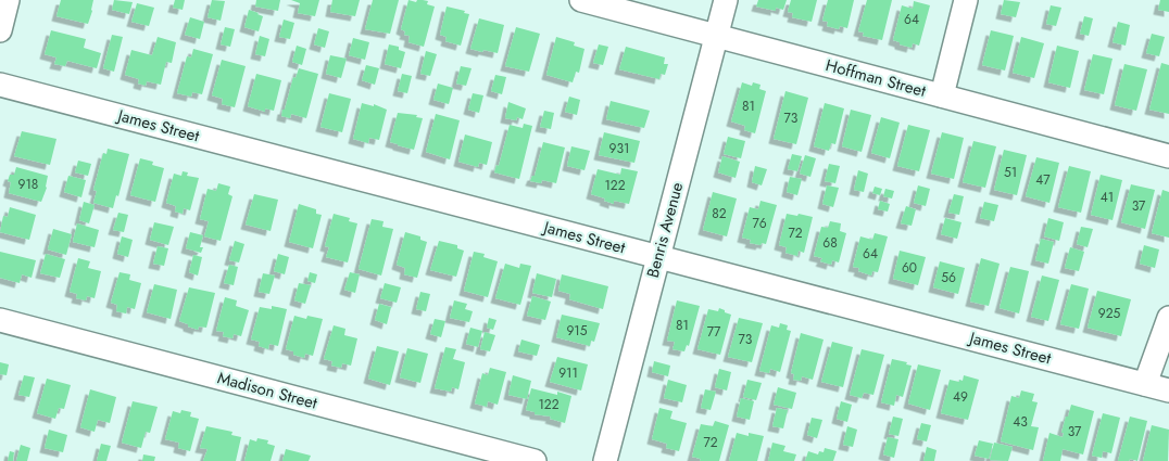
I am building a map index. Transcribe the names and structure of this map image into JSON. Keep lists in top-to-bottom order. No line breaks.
{"streets":{"street":["Hoffman Street","James Street","Benris Avenue","Madison Street"]},"crossings":[["Hoffman Street","Benris Avenue"],["James Street","Benris Avenue"]],"house_numbers":["64","81","73","931","51","47","918","122","41","37","82","76","72","68","64","60","56","925","81","915","77","73","911","49","122","43","37","72"]}
